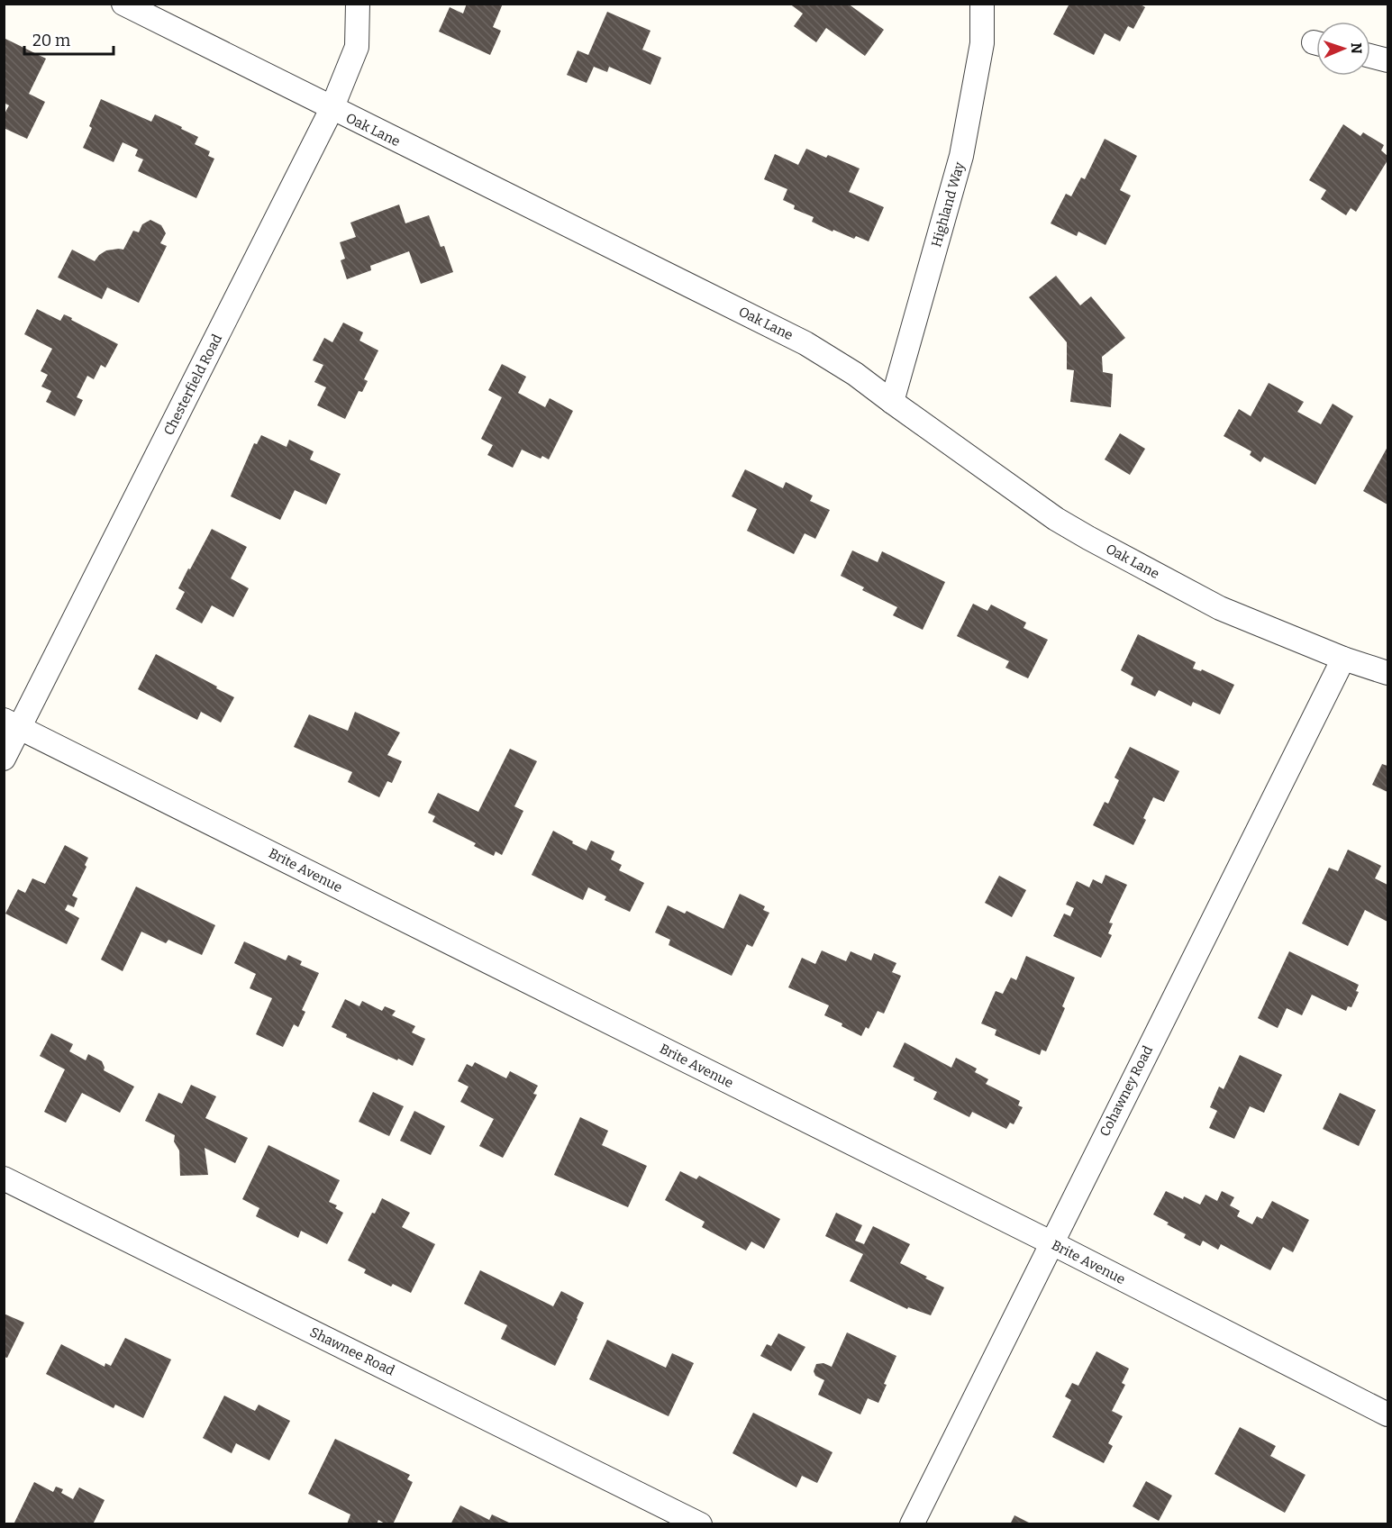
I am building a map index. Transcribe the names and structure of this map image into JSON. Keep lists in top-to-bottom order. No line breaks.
{"streets":{"street":["Oak Lane","Highland Way","Chesterfield Road","Brite Avenue","Cohawney Road","Shawnee Road"]},"crossings":[["Oak Lane","Highland Way"],["Oak Lane","Chesterfield Road"],["Oak Lane","Cohawney Road"],["Chesterfield Road","Brite Avenue"],["Brite Avenue","Cohawney Road"]],"scale_bar":"20 m","north":"right"}
